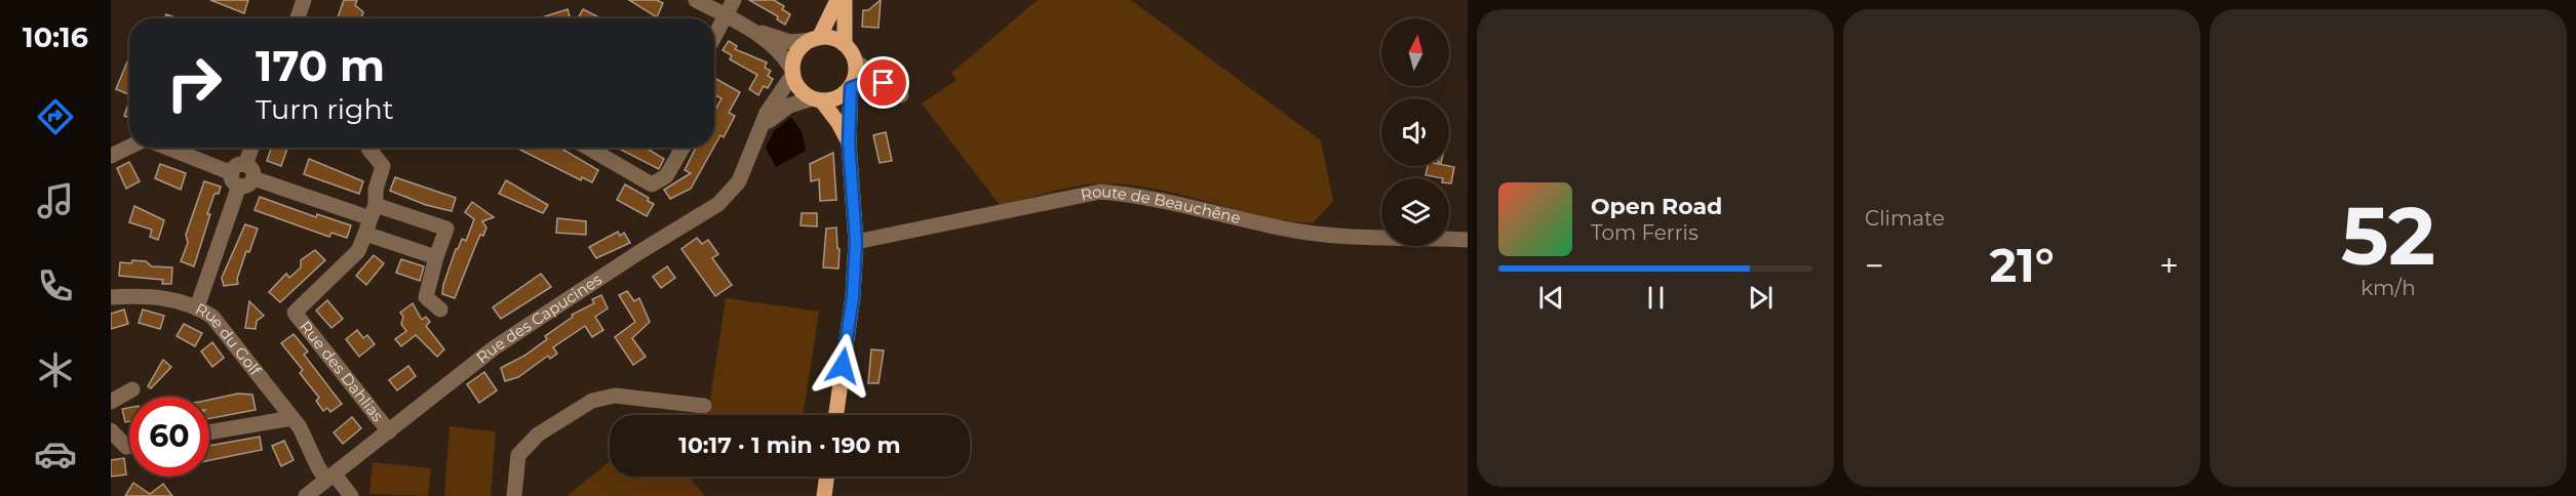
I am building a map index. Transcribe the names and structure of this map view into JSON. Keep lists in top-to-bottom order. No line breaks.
{"streets":{"street":["Route de Beauchêne","Rue des Capucines","Rue du Golf","Rue des Dahlias"]},"crossings":[["Rue des Capucines","Rue du Golf"],["Rue des Capucines","Rue des Dahlias"]],"north":"top","page":{"tabs":"10:16","tile":["Climate",["52","km/h"]],"turn":["170 m","Turn right"],"song":["Open Road","Tom Ferris"],"heat":["−","21°","+"],"limit":"60","trip":"10:17 · 1 min · 190 m"}}
